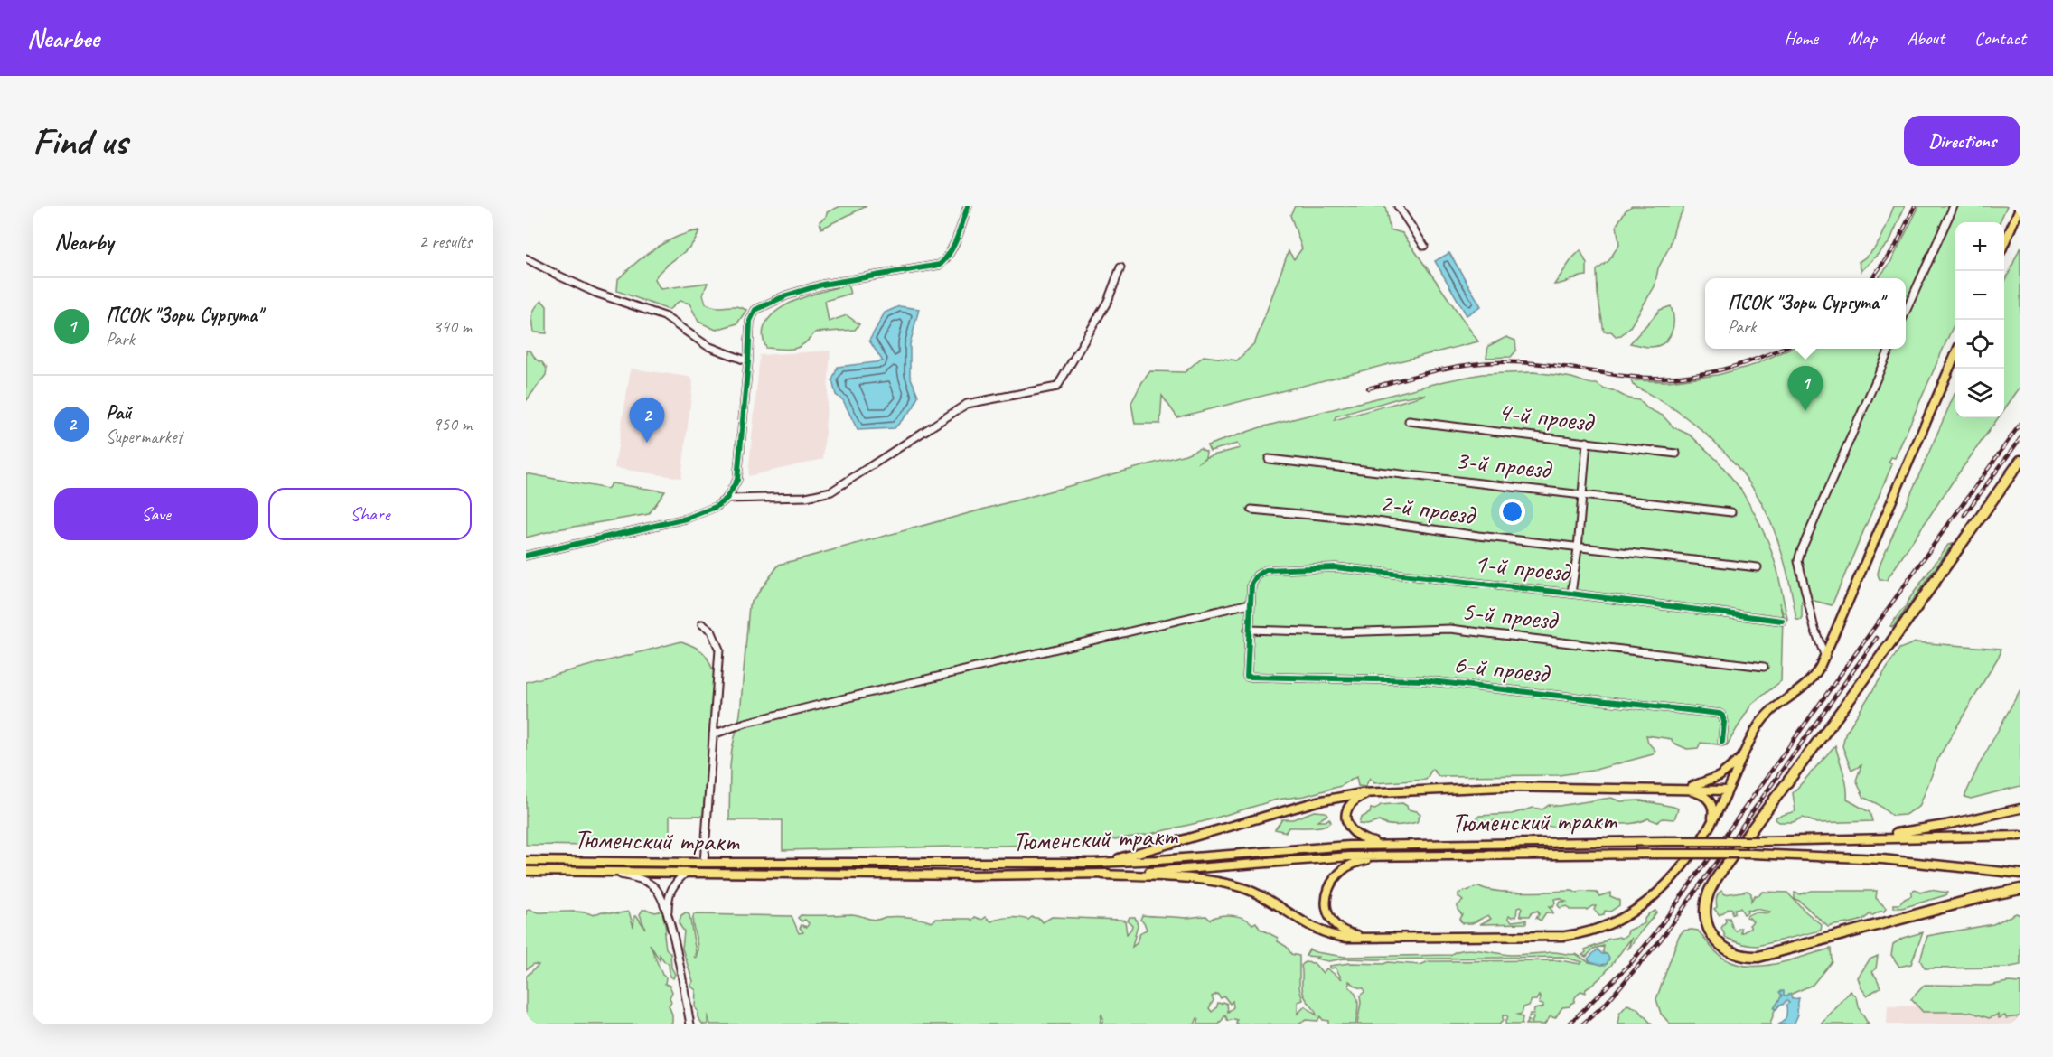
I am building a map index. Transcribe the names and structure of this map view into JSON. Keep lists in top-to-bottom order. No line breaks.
{"streets":{"main road":["Тюменский тракт"],"street":["4-й проезд","3-й проезд","2-й проезд","1-й проезд","5-й проезд","6-й проезд"]},"crossings":[["5-й проезд","6-й проезд"]],"page":{"header":"Nearbee","nav":["Home","Map","About","Contact"],"buttons":["Directions",["Save","Share"]],"title":"Find us","heading":["Nearby","2 results"],"map_buttons":["+","−"],"list":[{"mark":"1","name":"ПСОК \"Зори Сургута\"","note":"Park","value":"340 m"},{"mark":"2","name":"Рай","note":"Supermarket","value":"950 m"}],"popup":["ПСОК \"Зори Сургута\"","Park"],"pins":["1","2"]}}
